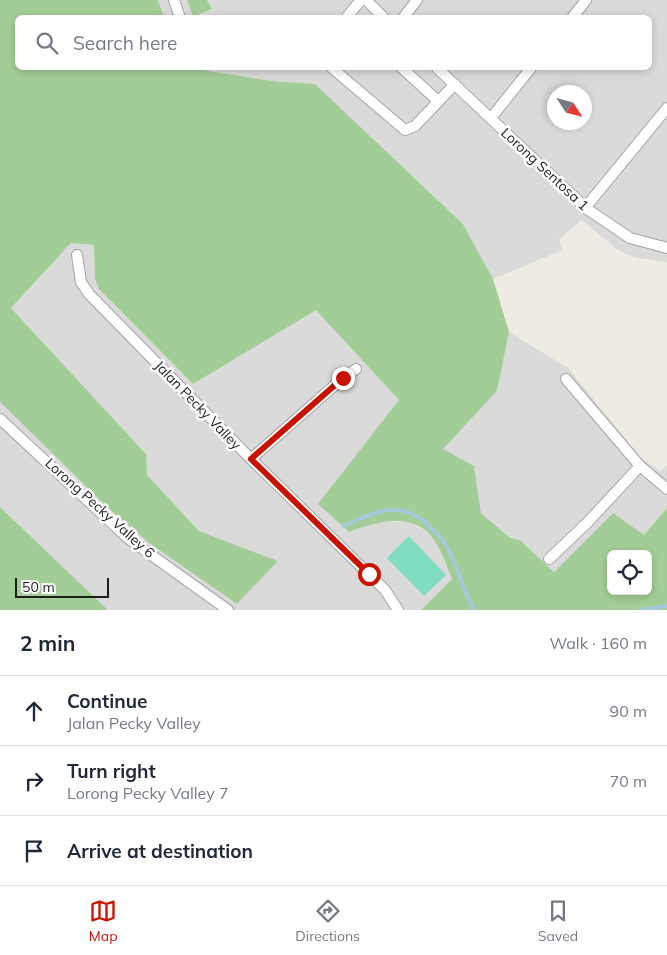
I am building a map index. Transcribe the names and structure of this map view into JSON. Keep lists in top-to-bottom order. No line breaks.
{"streets":{"street":["Lorong Sentosa 1","Jalan Pecky Valley","Lorong Pecky Valley 6"]},"scale_bar":"50 m","north":"bottom right","page":{"search":"Search here","scale":"50 m","heading":["2 min","Walk · 160 m"],"list":[["Continue","Jalan Pecky Valley","90 m"],["Turn right","Lorong Pecky Valley 7","70 m"],"Arrive at destination"],"nav":["Map","Directions","Saved"]}}
